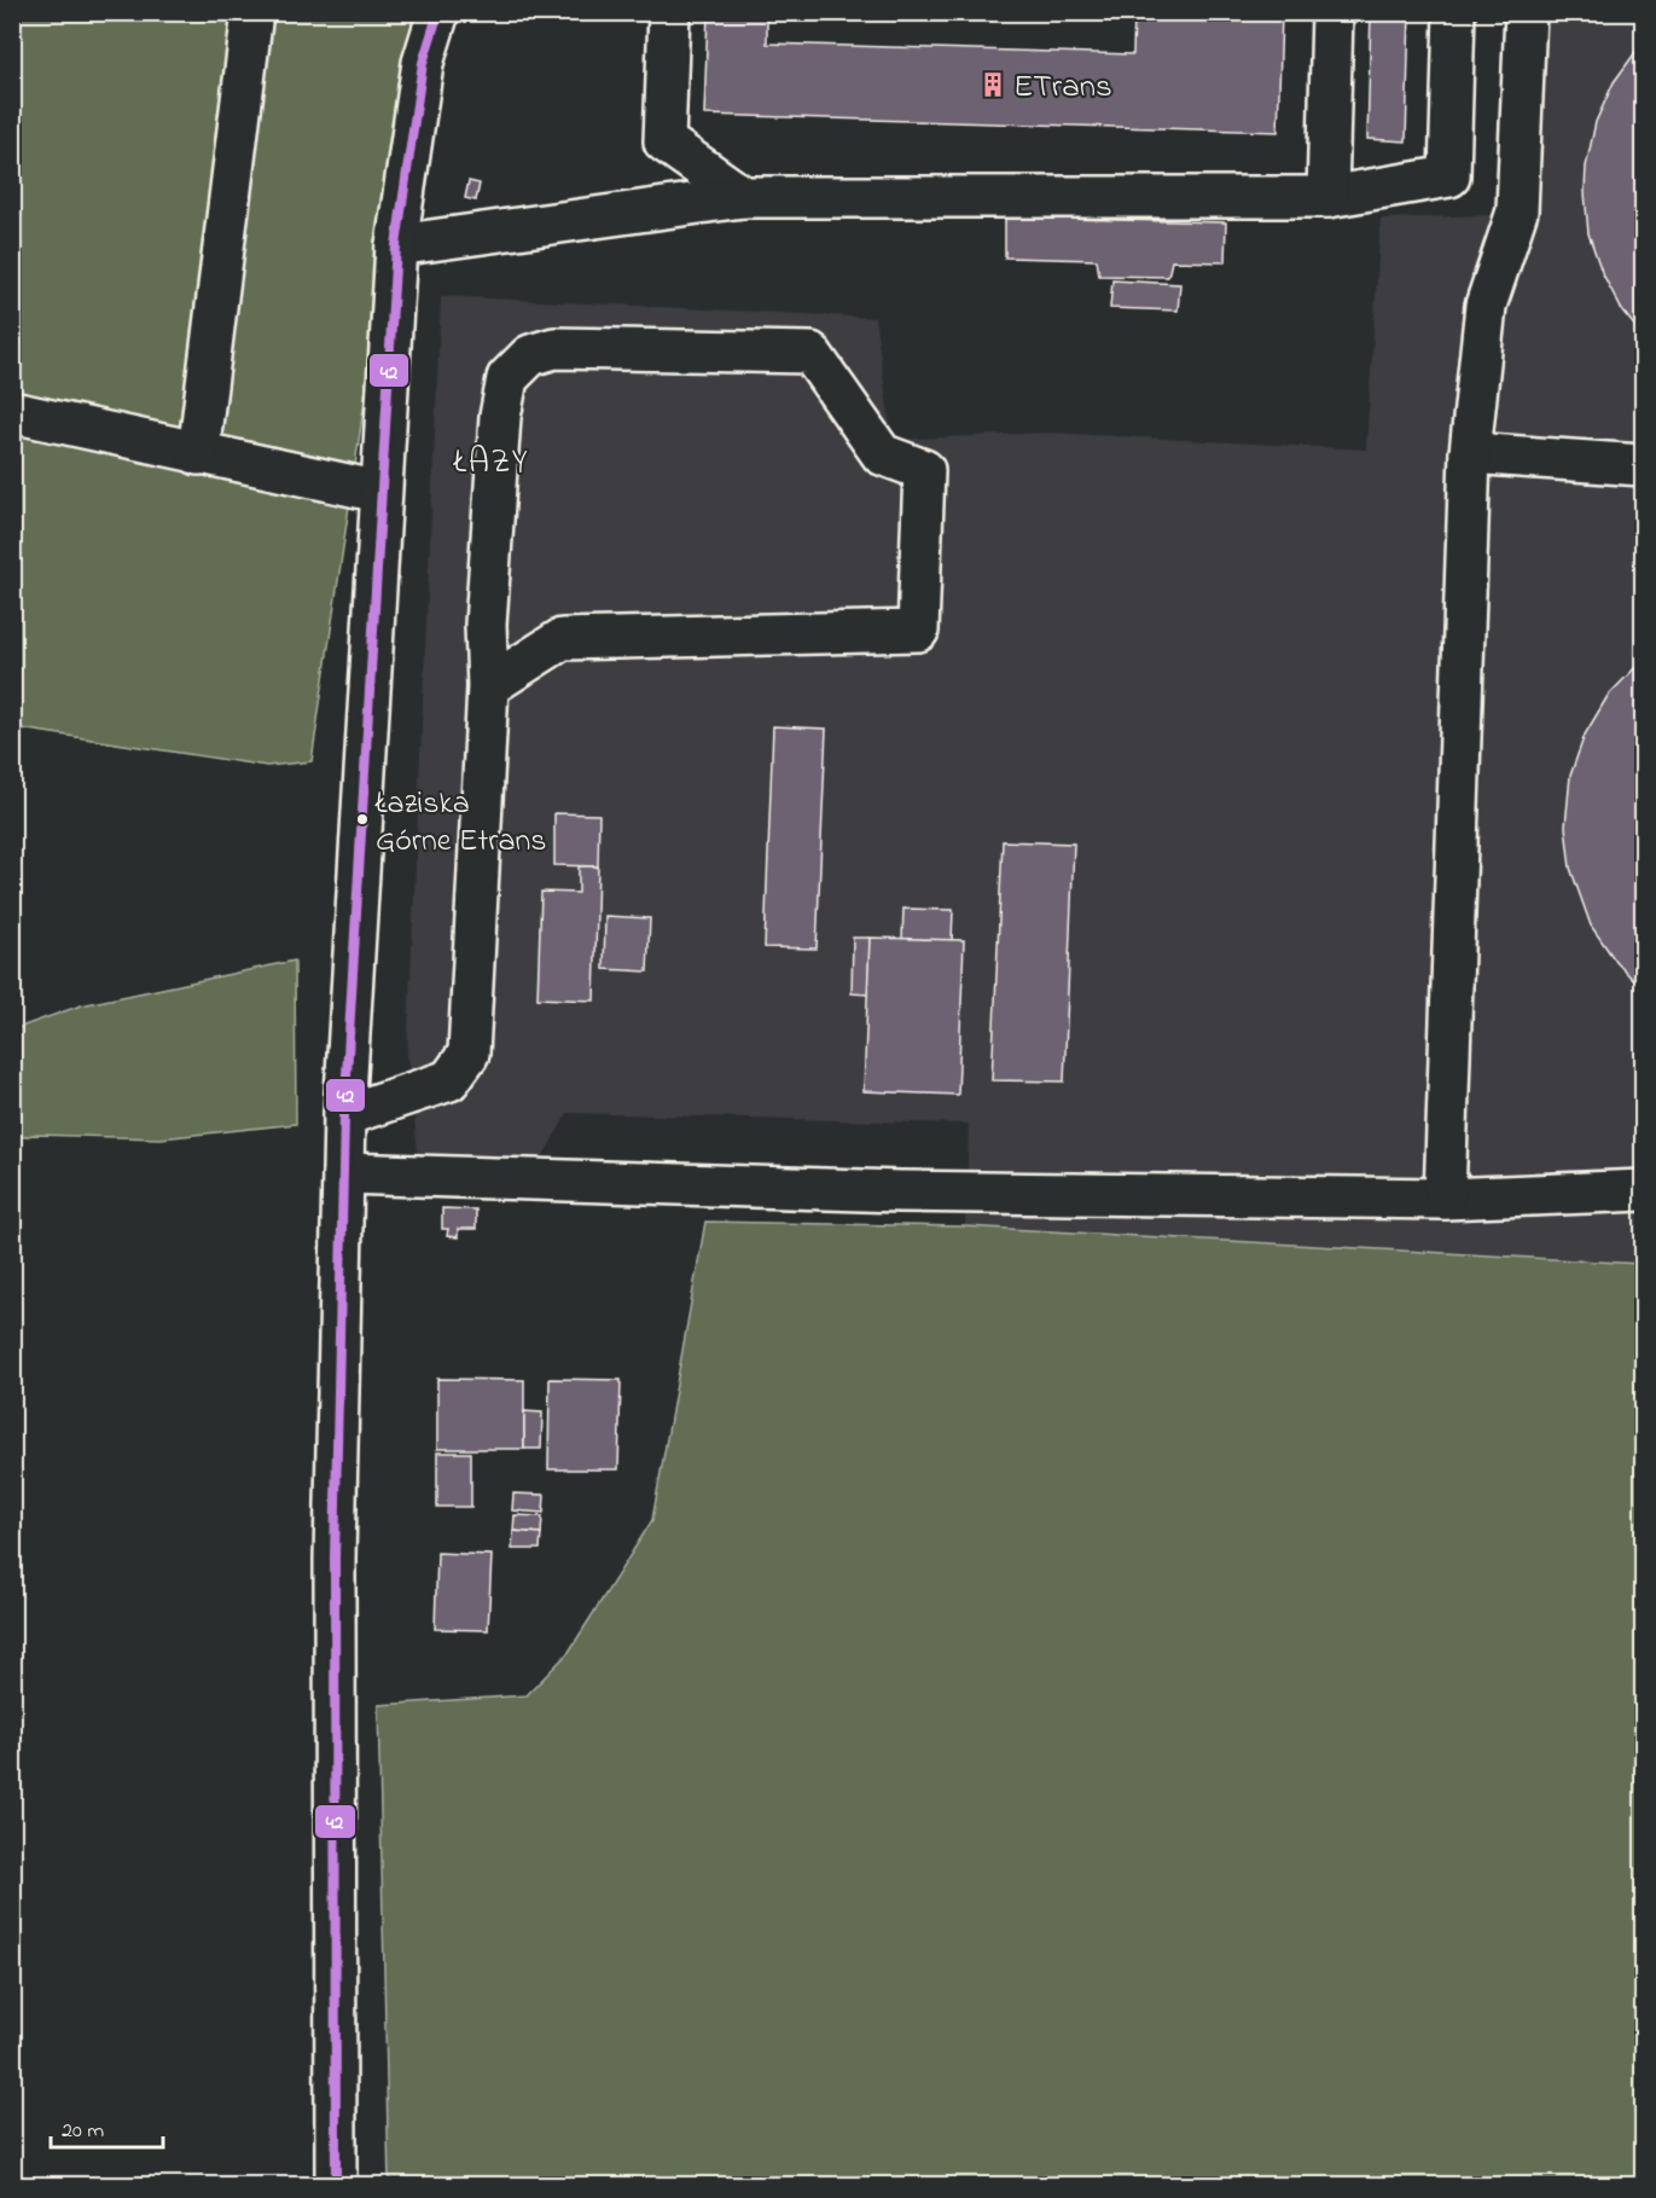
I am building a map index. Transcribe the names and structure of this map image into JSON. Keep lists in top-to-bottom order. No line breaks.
{"districts":["ŁAZY"],"places":{"building":["ETrans"],"other":["Łaziska Górne Etrans"]},"lines":["transit line 42"],"scale_bar":"20 m"}
